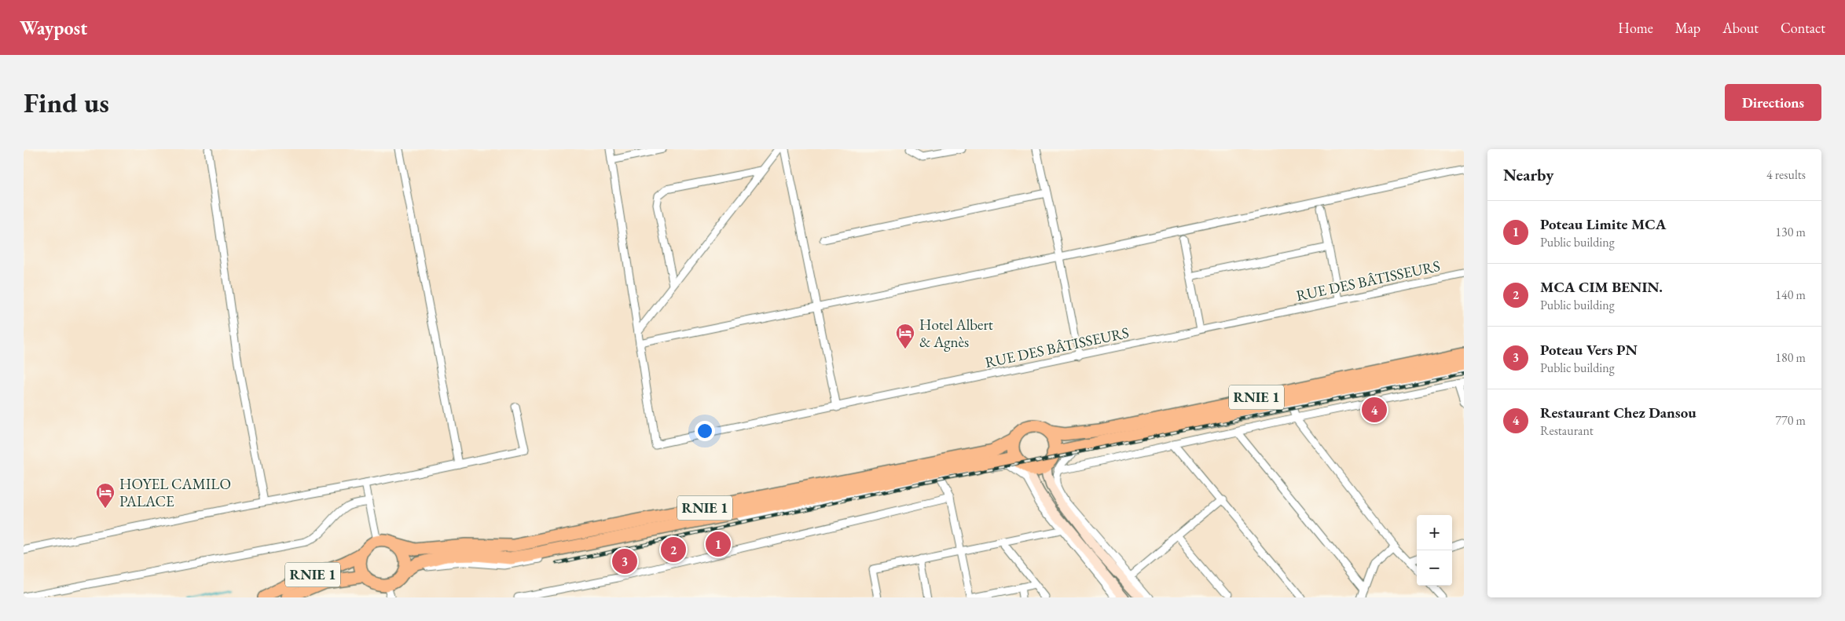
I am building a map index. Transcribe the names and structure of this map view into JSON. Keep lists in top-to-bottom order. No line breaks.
{"streets":{"highway":["RNIE 1"],"street":["RUE DES BÂTISSEURS"]},"places":{"hotel":["Hotel Albert & Agnès","HOYEL CAMILO PALACE"]},"page":{"header":"Waypost","nav":["Home","Map","About","Contact"],"buttons":"Directions","title":"Find us","heading":["Nearby","4 results"],"list":[{"mark":"1","name":"Poteau Limite MCA","note":"Public building","value":"130 m"},{"mark":"2","name":"MCA CIM BENIN.","note":"Public building","value":"140 m"},{"mark":"3","name":"Poteau Vers PN","note":"Public building","value":"180 m"},{"mark":"4","name":"Restaurant Chez Dansou","note":"Restaurant","value":"770 m"}],"pins":["4","1","2","3"],"map_buttons":["+","−"]}}
